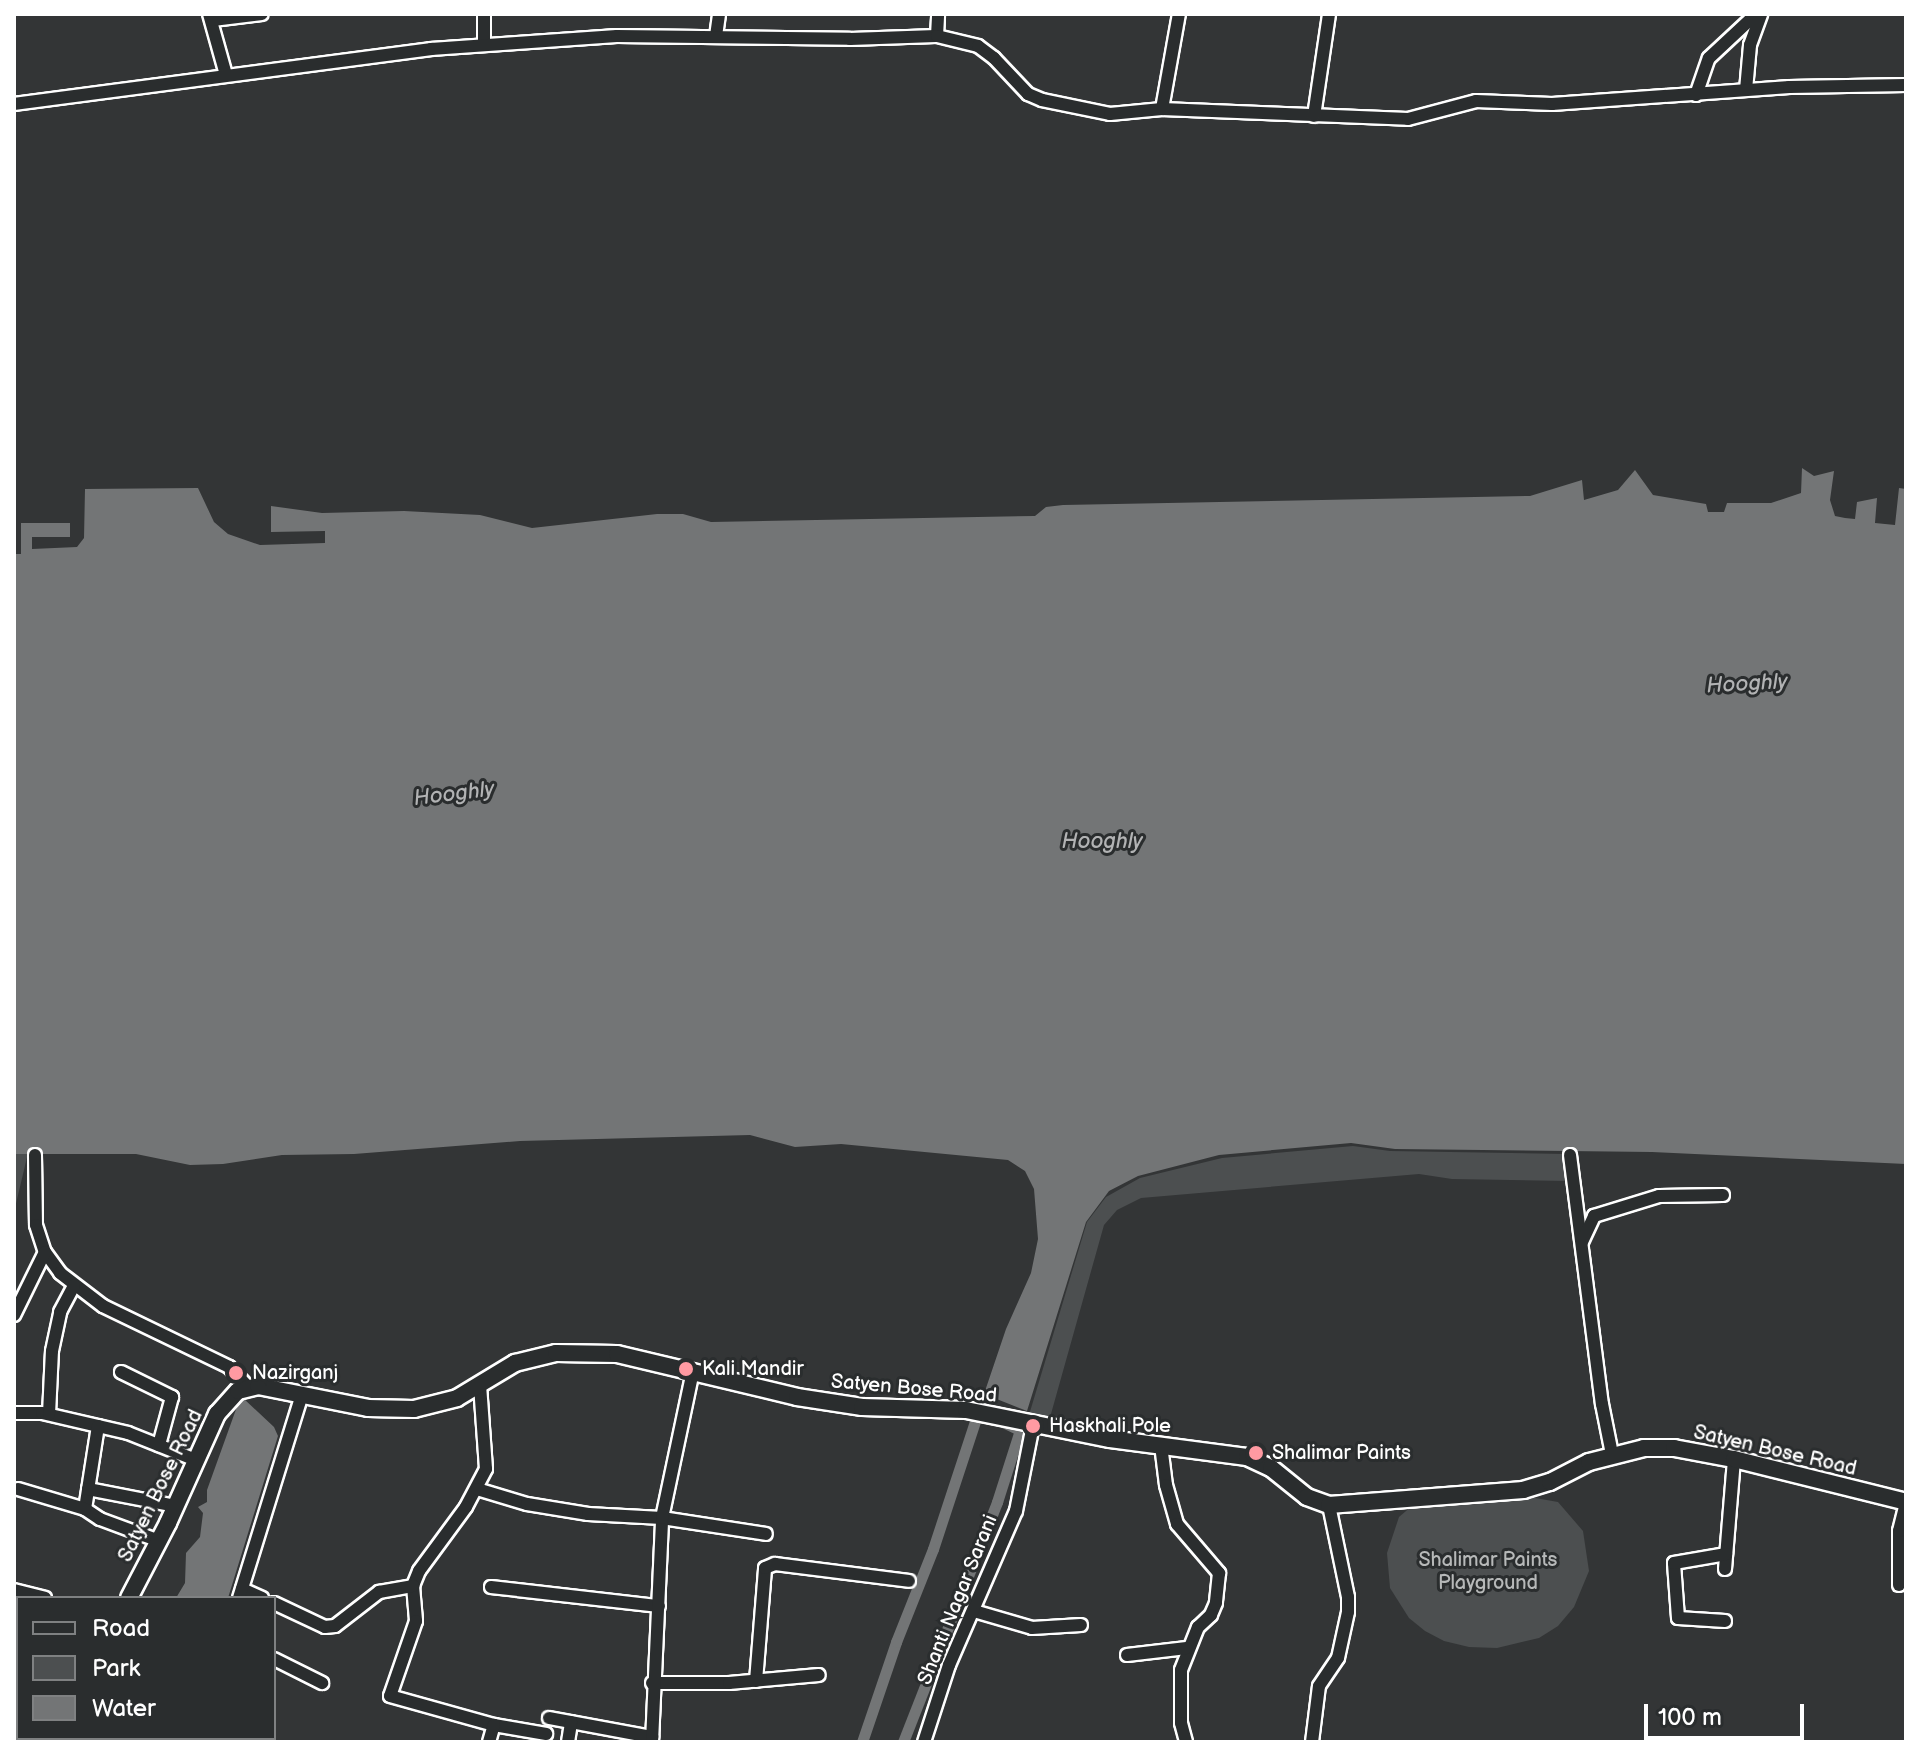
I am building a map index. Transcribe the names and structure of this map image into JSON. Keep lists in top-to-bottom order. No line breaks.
{"streets":{"main road":["Satyen Bose Road"],"street":["Shanti Nagar Sarani"]},"crossings":[["Satyen Bose Road","Shanti Nagar Sarani"]],"water":["Hooghly"],"parks":["Shalimar Paints Playground"],"places":["Kali Mandir","Nazirganj","Haskhali Pole","Shalimar Paints"],"legend":["Road","Park","Water"],"scale_bar":"100 m"}
